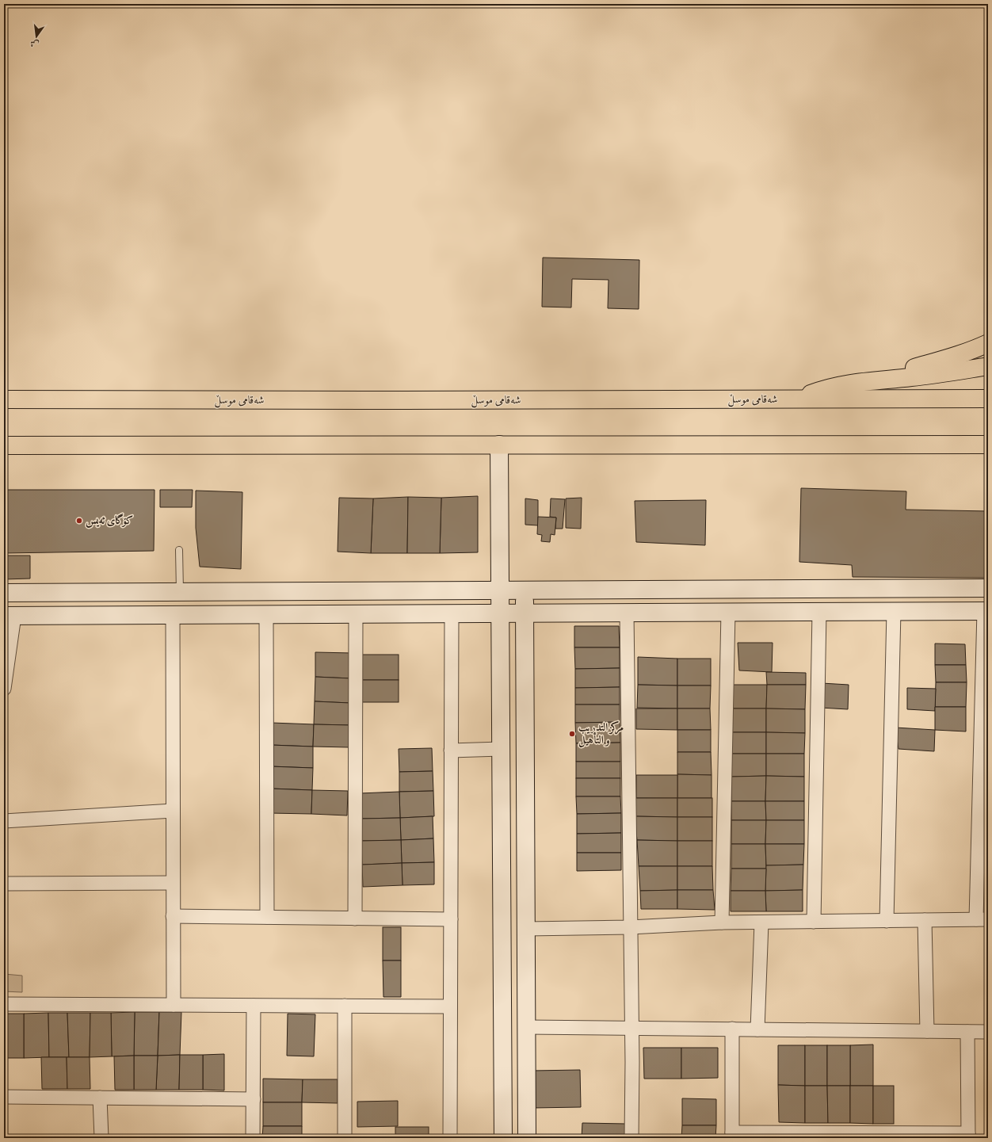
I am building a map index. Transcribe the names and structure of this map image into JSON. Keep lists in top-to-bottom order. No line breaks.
{"streets":{"highway":["شەقامی موسڵ"]},"places":["کۆگای ئەیس","مركز التدريب و التأهيل"],"north":"bottom"}
